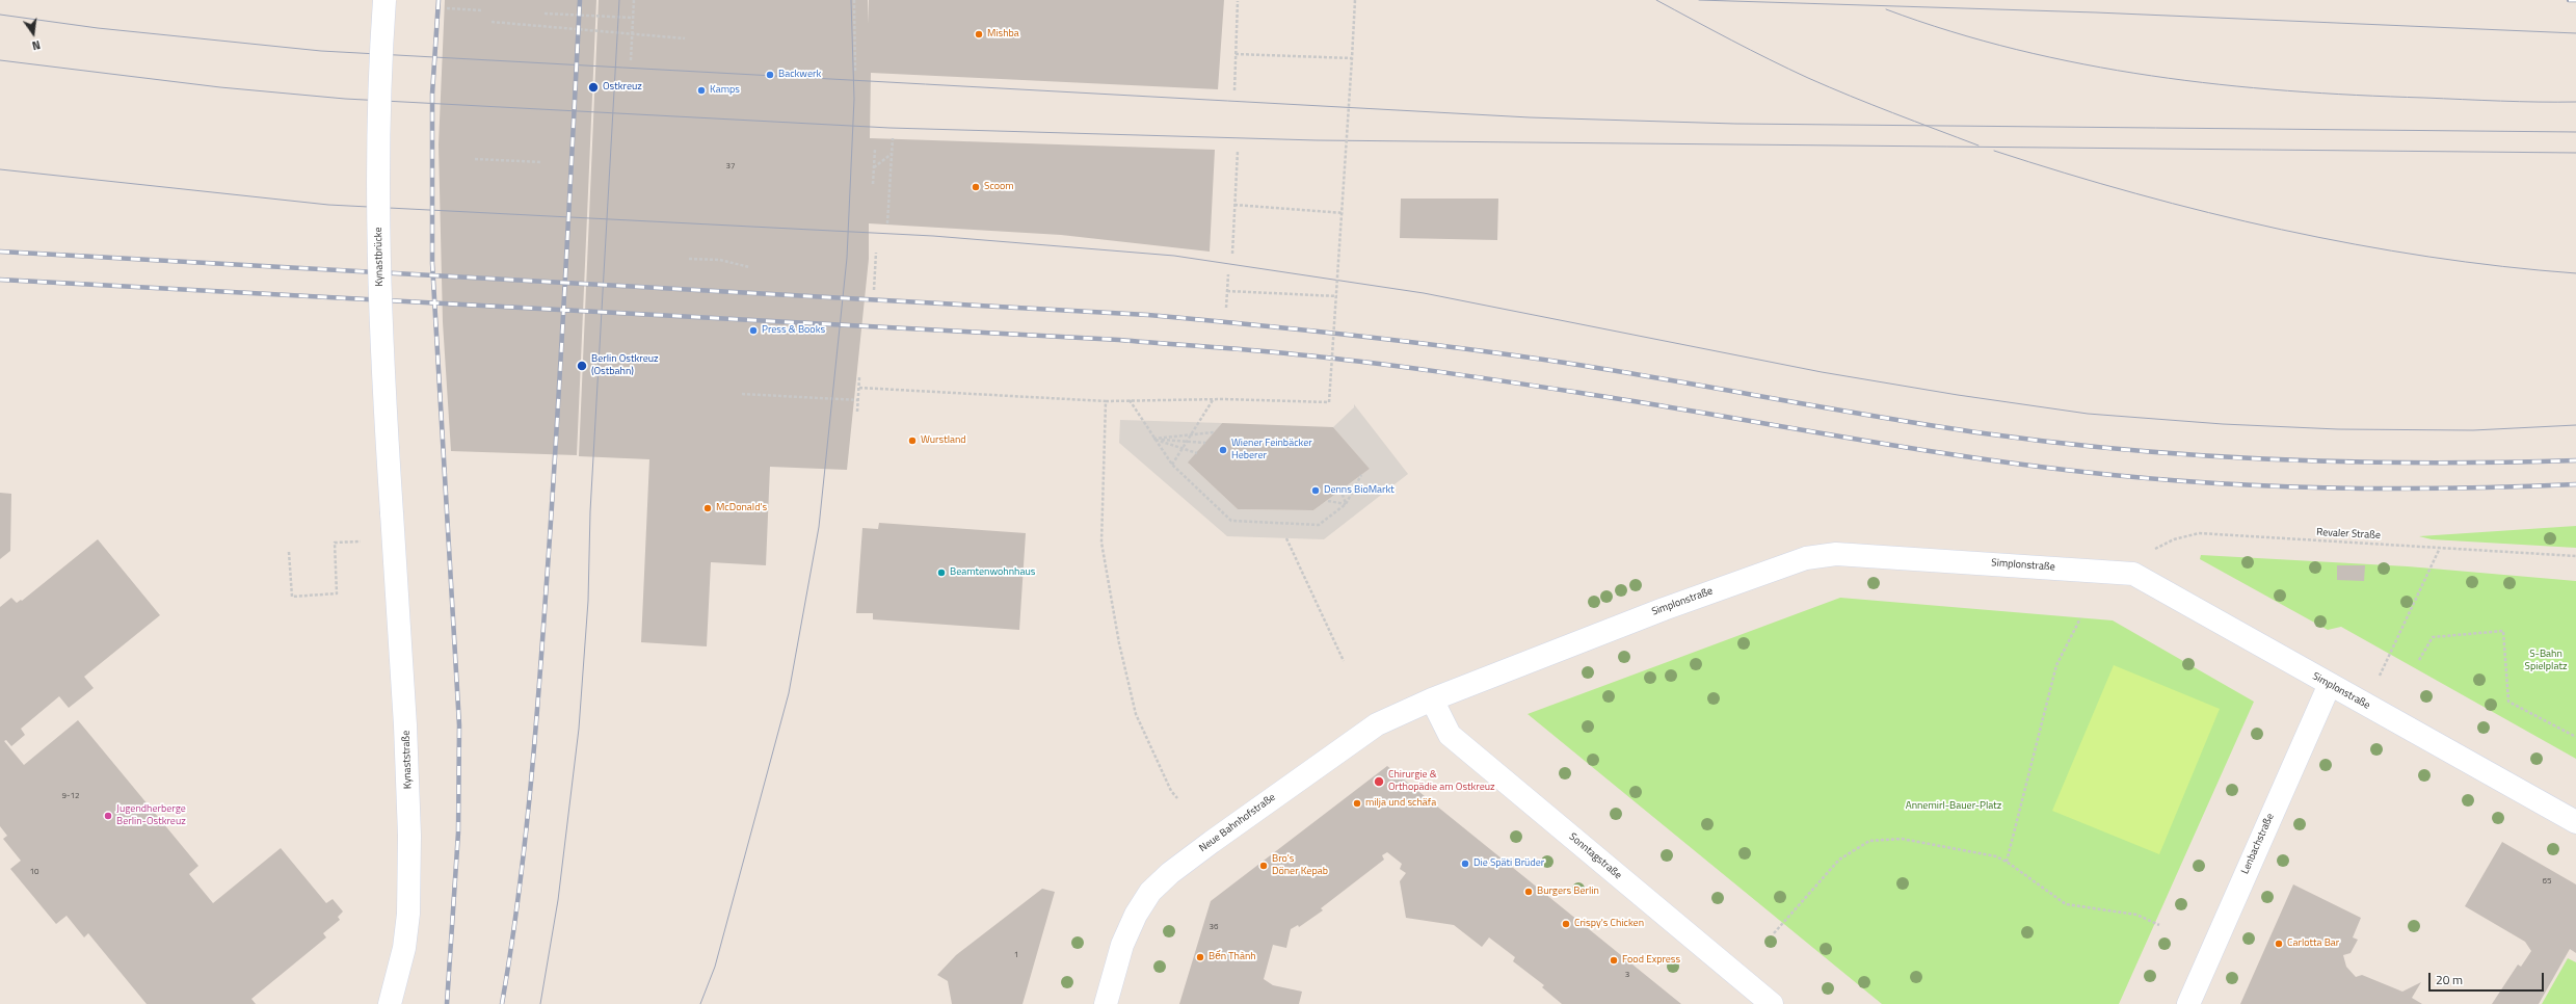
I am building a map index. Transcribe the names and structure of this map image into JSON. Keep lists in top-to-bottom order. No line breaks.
{"streets":{"street":["Kynastbrücke","Simplonstraße","Kynaststraße","Neue Bahnhofstraße","Lenbachstraße","Sonntagstraße"],"path":["Revaler Straße"]},"crossings":[["Kynastbrücke","Kynaststraße"],["Revaler Straße","Simplonstraße"],["Simplonstraße","Neue Bahnhofstraße"],["Simplonstraße","Lenbachstraße"],["Simplonstraße","Sonntagstraße"],["Neue Bahnhofstraße","Sonntagstraße"]],"parks":["S-Bahn Spielplatz","Annemirl-Bauer-Platz"],"places":["Mishba","Backwerk","Ostkreuz","Kamps","Scoom","Press & Books","Berlin Ostkreuz (Ostbahn)","Wurstland","Wiener Feinbäcker Heberer","Denns BioMarkt","McDonald's","Beamtenwohnhaus","Chirurgie & Orthopädie am Ostkreuz","milja und schäfa","Jugendherberge Berlin-Ostkreuz","Die Späti Brüder","Bro's Döner Kepab","Burgers Berlin","Crispy's Chicken","Carlotta Bar","Bến Thành","Food Express"],"house_numbers":["37","9-12","10","65","36","1","3"],"scale_bar":"20 m","north":"bottom"}
